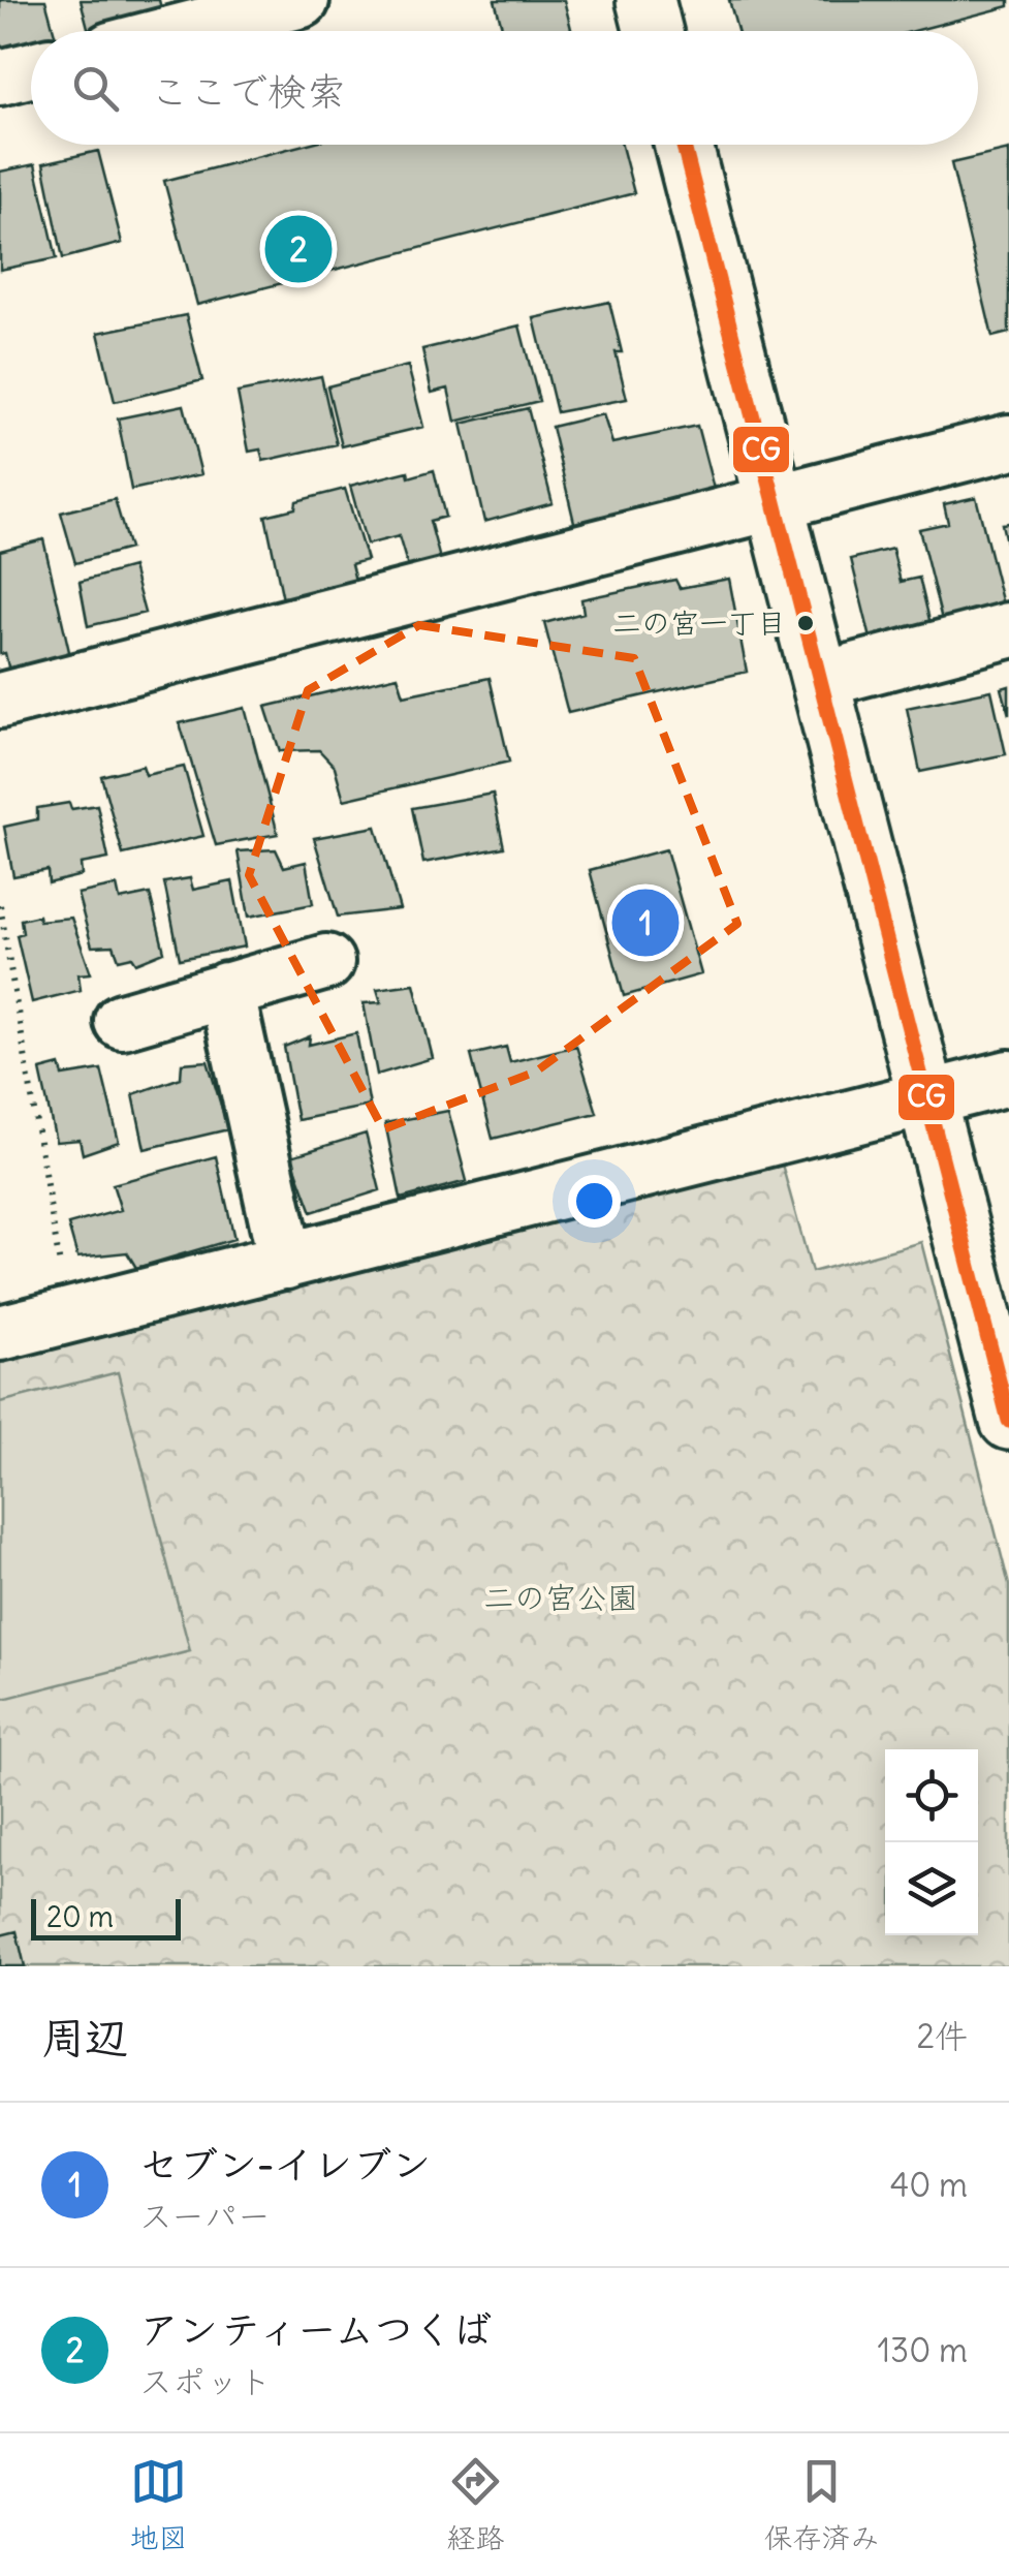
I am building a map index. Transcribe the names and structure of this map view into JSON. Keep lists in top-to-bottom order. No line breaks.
{"parks":["二の宮公園"],"places":["二の宮一丁目"],"lines":["transit line CG"],"scale_bar":"20 m","page":{"search":"ここで検索","pins":["2","1"],"scale":"20 m","heading":["周辺","2件"],"list":[{"mark":"1","name":"セブン-イレブン","note":"スーパー","value":"40 m"},{"mark":"2","name":"アンティームつくば","note":"スポット","value":"130 m"}],"nav":["地図","経路","保存済み"]}}
